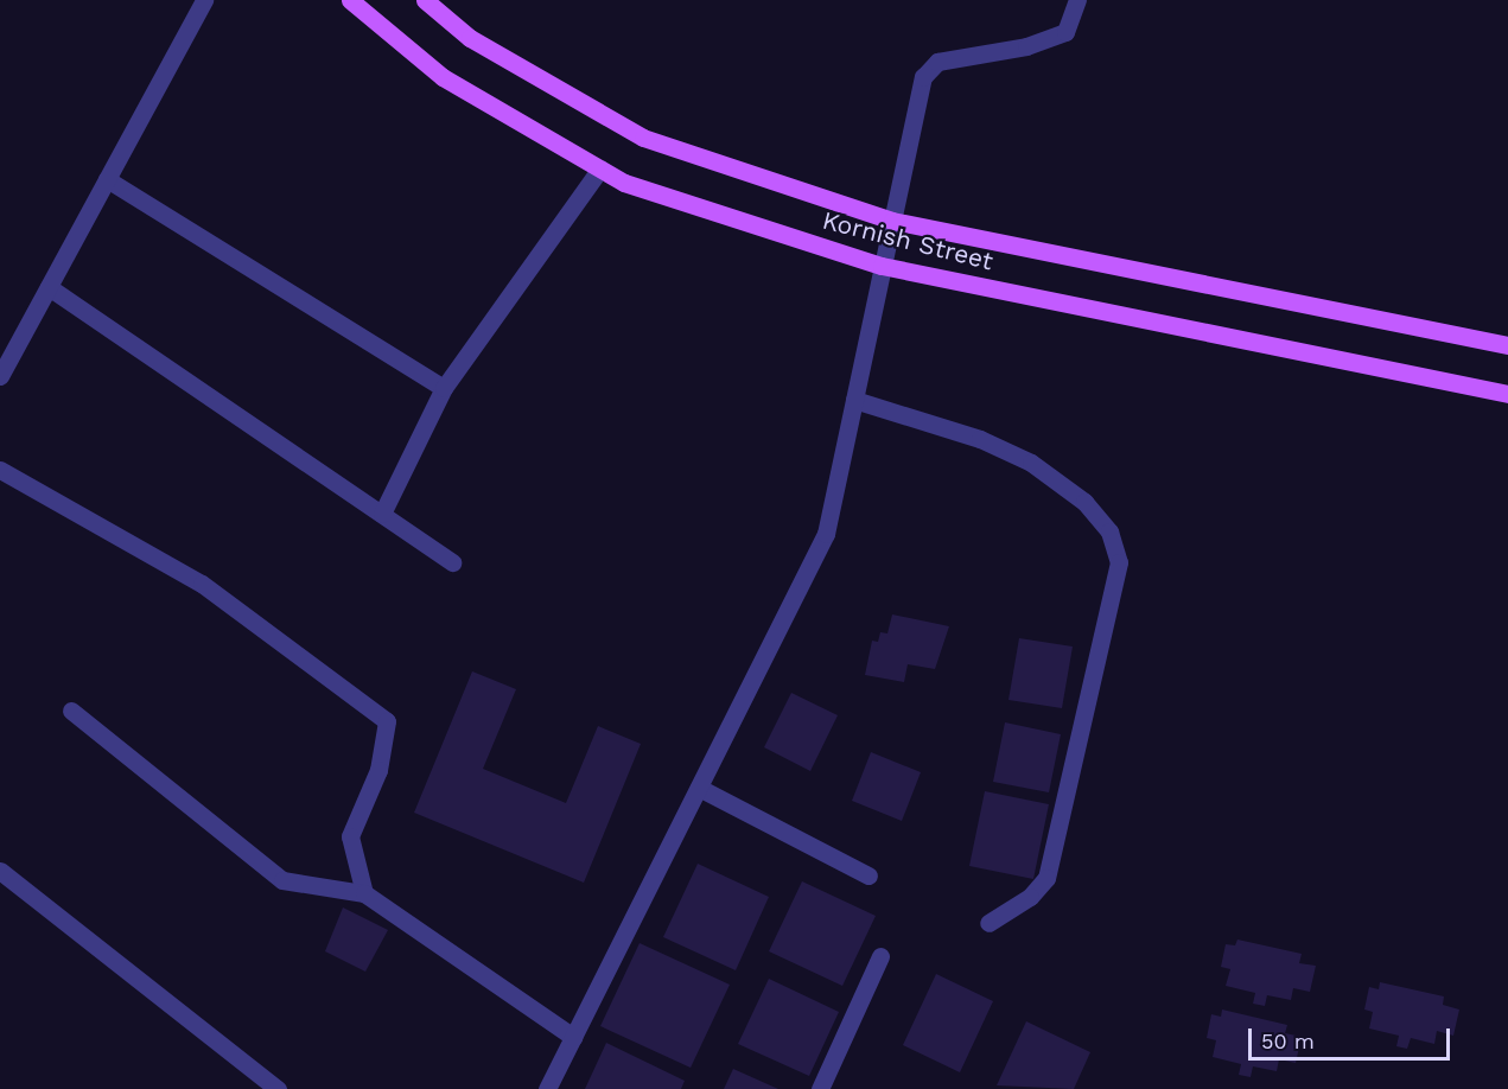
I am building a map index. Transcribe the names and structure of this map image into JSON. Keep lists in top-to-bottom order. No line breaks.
{"streets":{"main road":["Kornish Street"]},"scale_bar":"50 m"}
